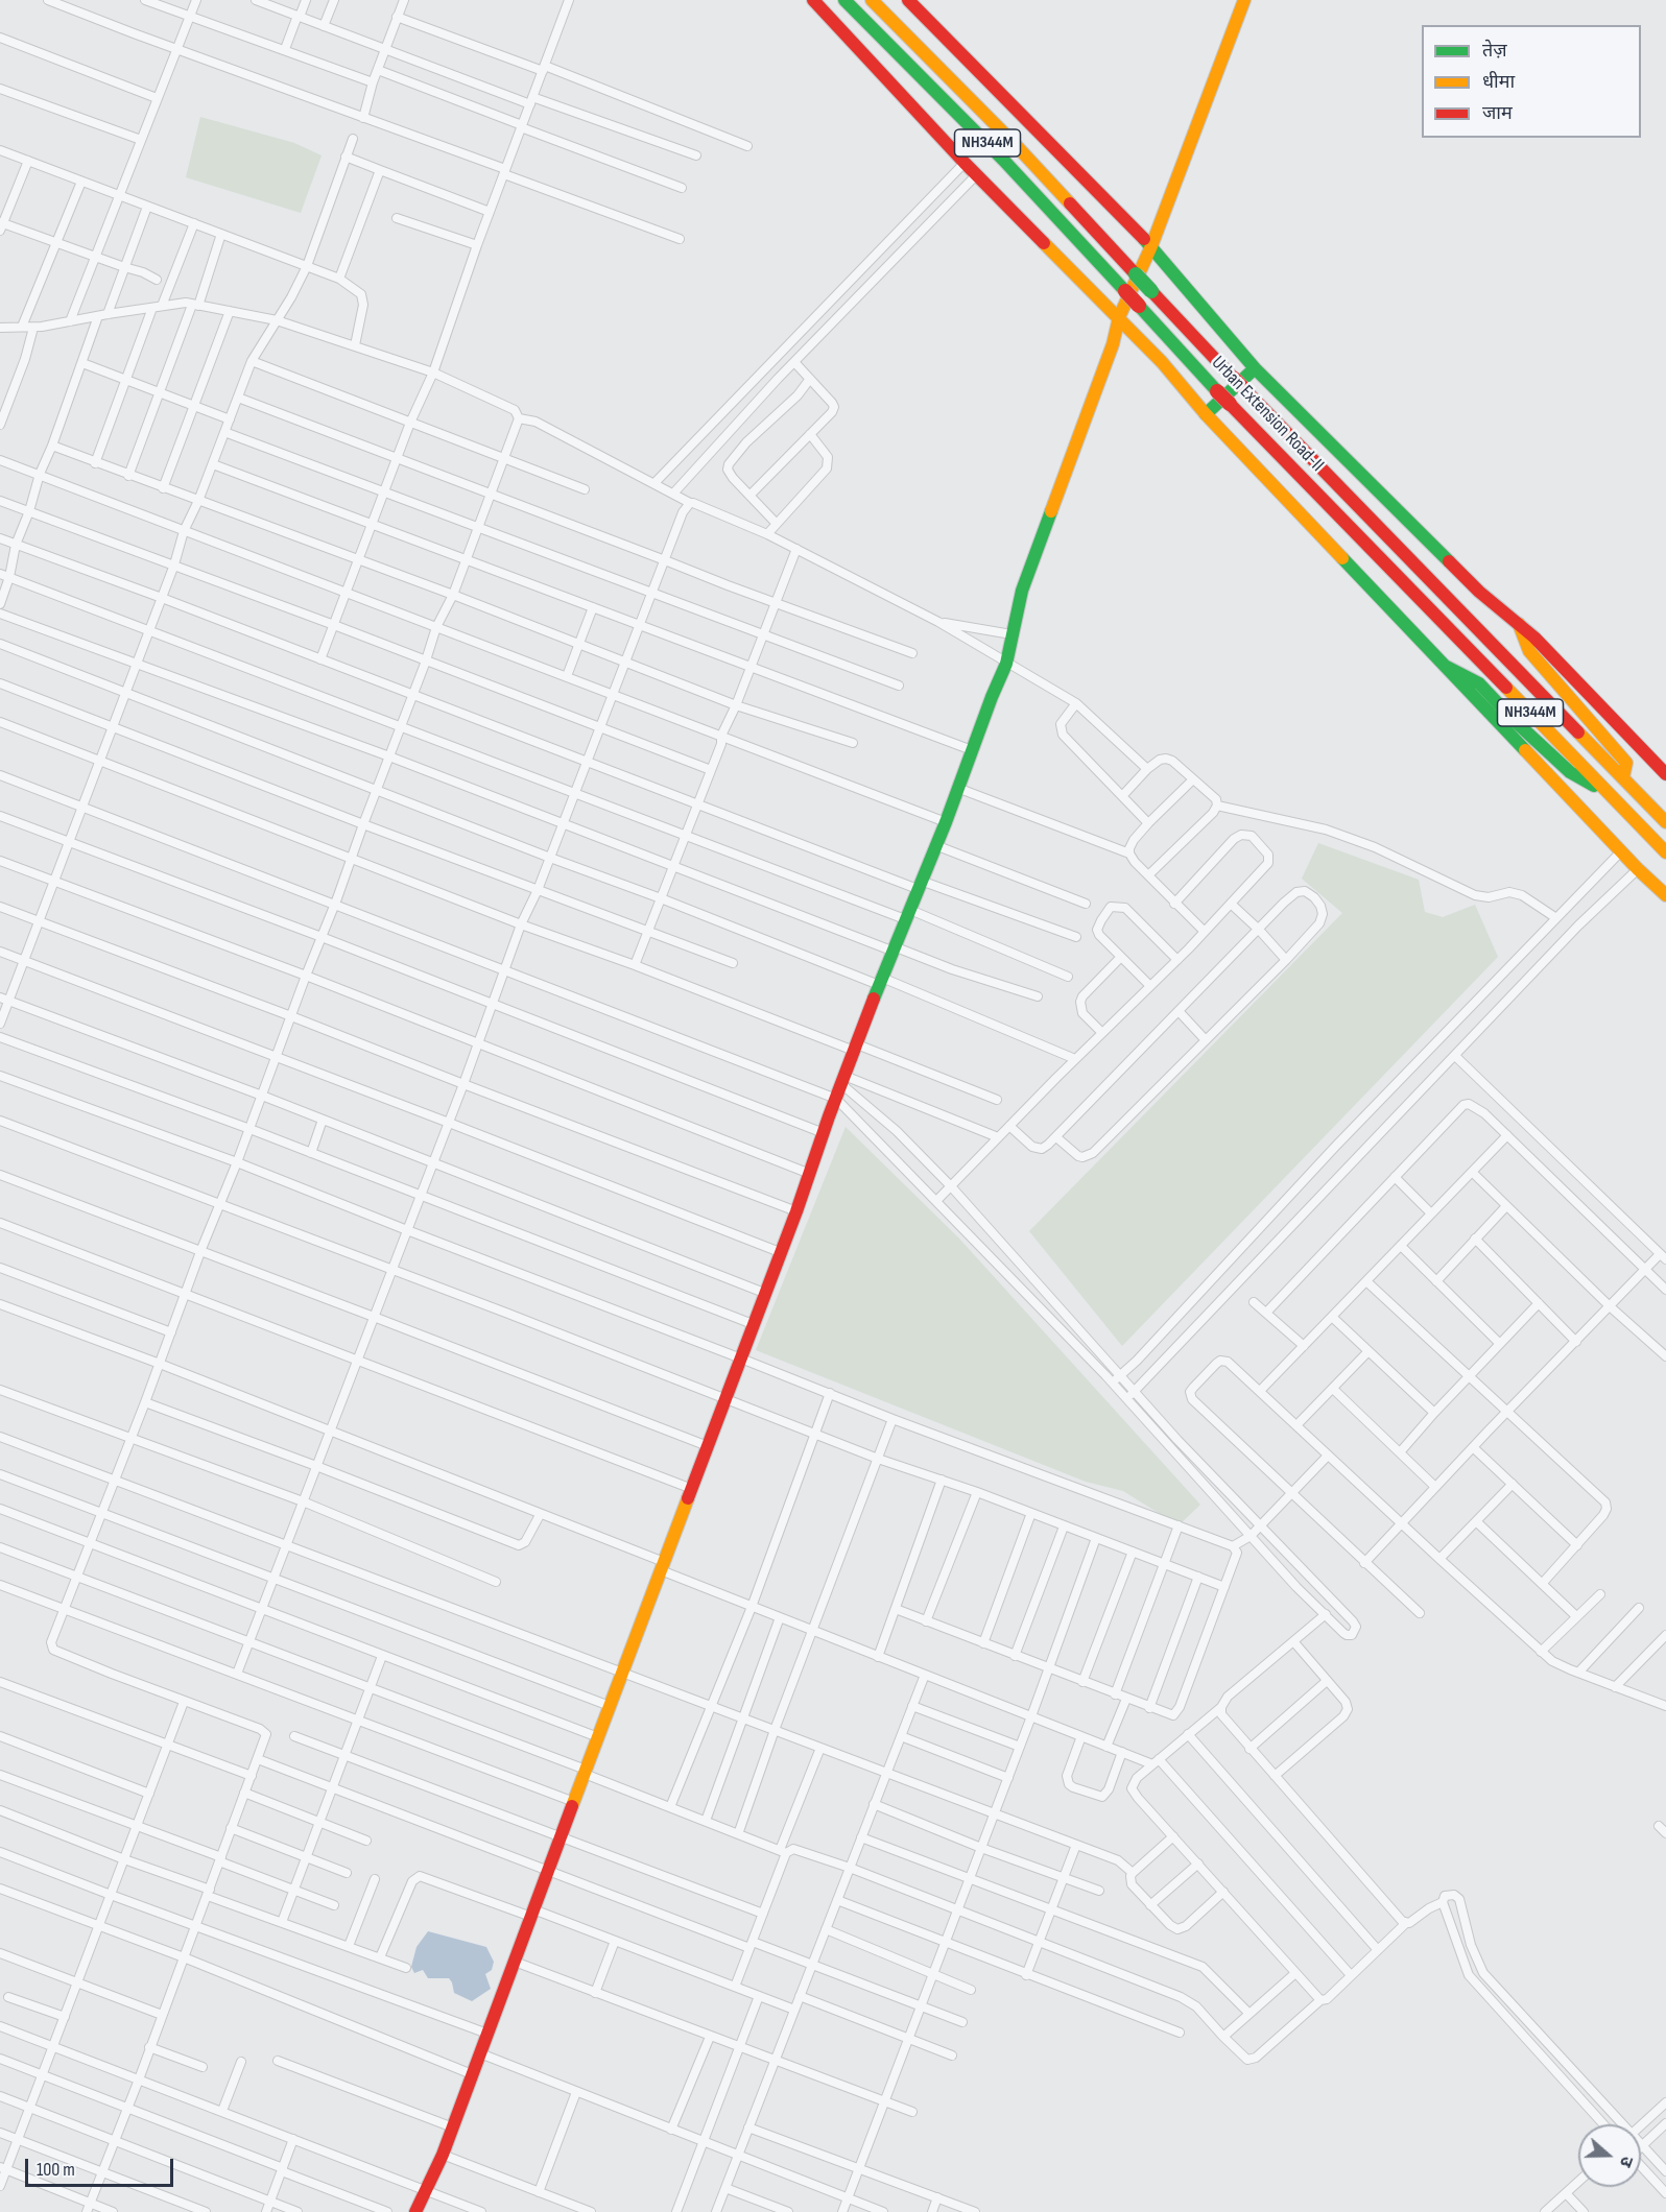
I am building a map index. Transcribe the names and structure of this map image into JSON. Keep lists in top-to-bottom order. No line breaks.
{"streets":{"main road":["NH344M","Urban Extension Road-II"]},"legend":["तेज़","धीमा","जाम"],"scale_bar":"100 m","north":"right"}
